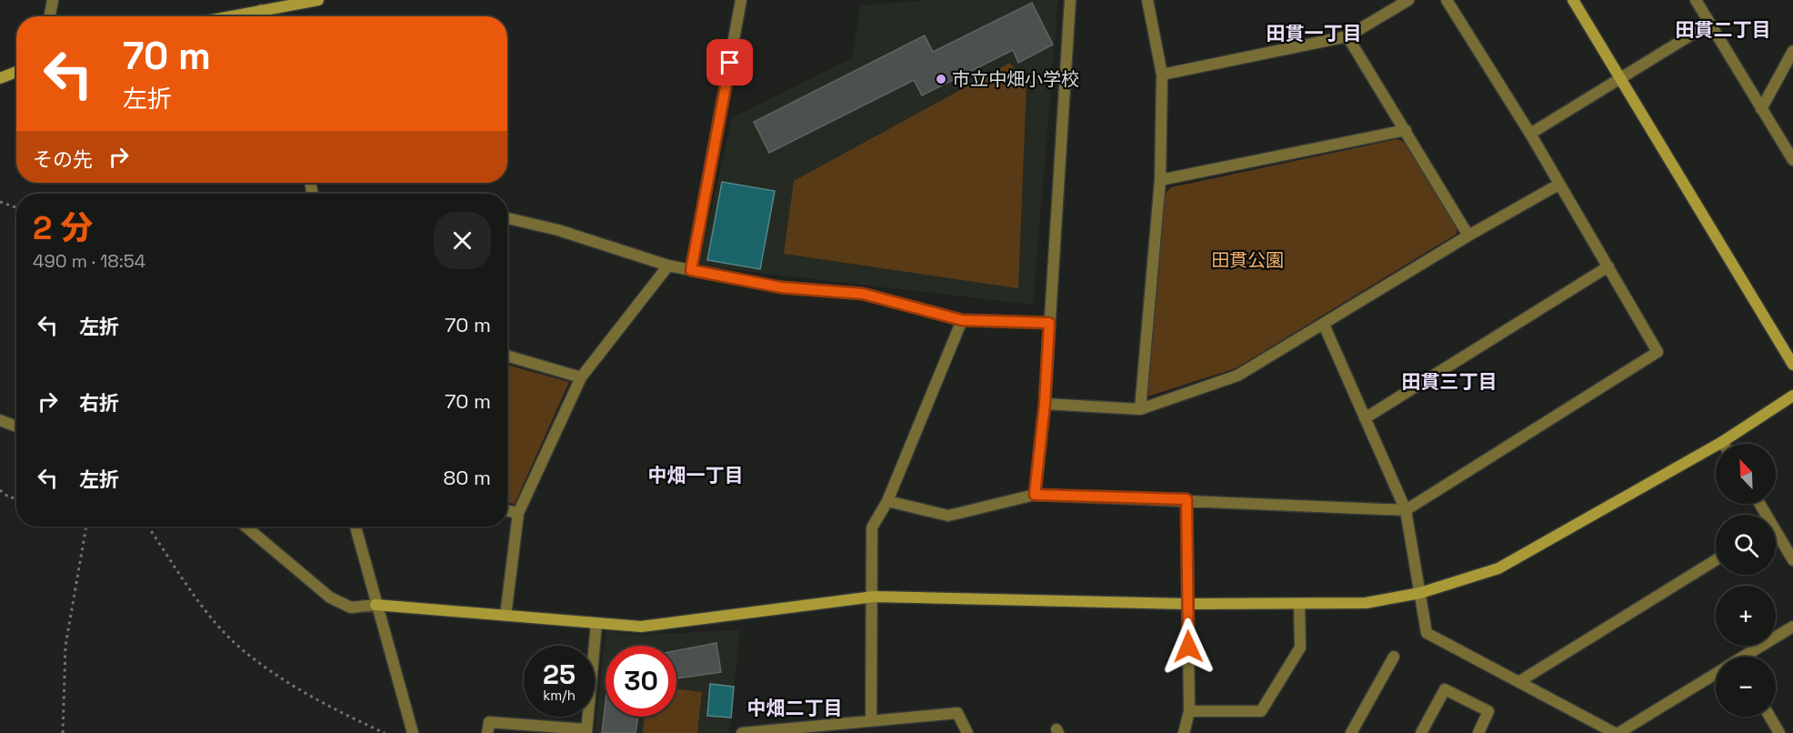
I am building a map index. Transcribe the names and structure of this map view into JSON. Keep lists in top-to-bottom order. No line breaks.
{"districts":["田貫二丁目","田貫一丁目","田貫三丁目","中畑一丁目","中畑二丁目"],"parks":["田貫公園"],"places":["市立中畑小学校"],"north":"top left","page":{"turn":["70 m","左折"],"then":"その先","heading":["2 分","490 m · 18:54"],"list":[{"name":"左折","value":"70 m"},{"name":"右折","value":"70 m"},{"name":"左折","value":"80 m"}],"map_buttons":["+","−"],"speed":"25 km/h","limit":"30"}}
